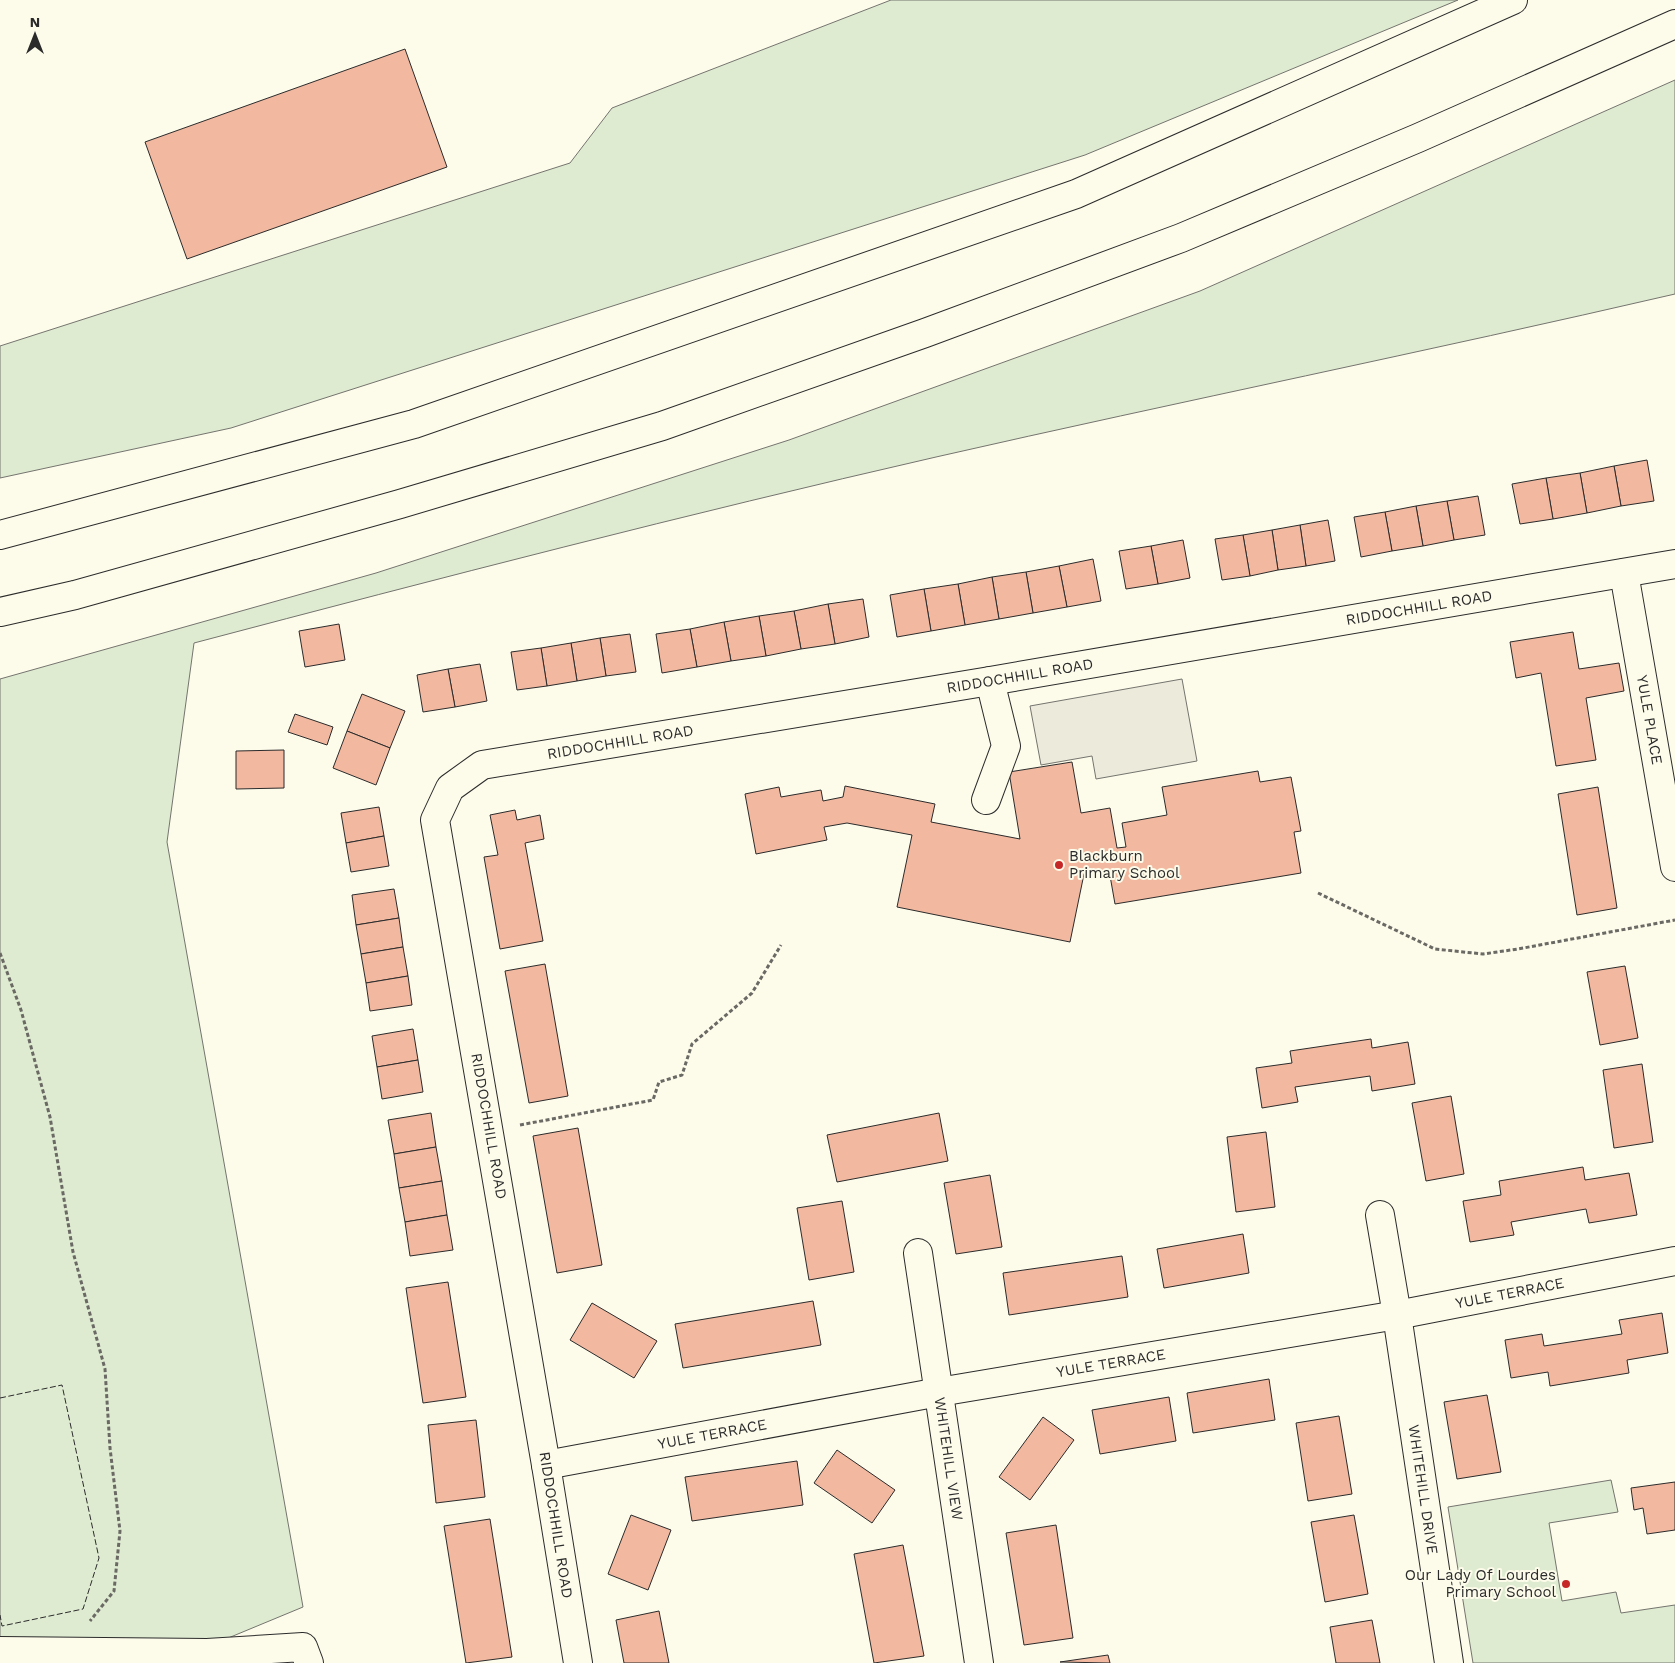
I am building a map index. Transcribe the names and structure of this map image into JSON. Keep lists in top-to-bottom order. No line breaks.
{"streets":{"main road":["RIDDOCHHILL ROAD","YULE PLACE","YULE TERRACE","WHITEHILL VIEW","WHITEHILL DRIVE"]},"crossings":[["RIDDOCHHILL ROAD","YULE PLACE"],["RIDDOCHHILL ROAD","YULE TERRACE"],["YULE TERRACE","WHITEHILL VIEW"],["YULE TERRACE","WHITEHILL DRIVE"]],"places":["Blackburn Primary School","Our Lady Of Lourdes Primary School"],"north":"top"}
